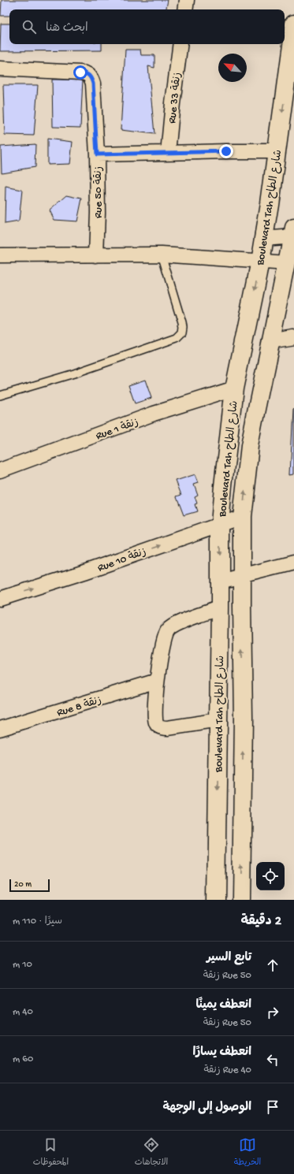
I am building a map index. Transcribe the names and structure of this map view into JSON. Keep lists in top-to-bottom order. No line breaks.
{"streets":{"street":["Rue 33 زنقة","Rue 50 زنقة","Boulevard Tah شارع الطاح","Rue 1 زنقة","Rue 10 زنقة","Rue 8 زنقة"]},"crossings":[["Boulevard Tah شارع الطاح","Rue 1 زنقة"],["Boulevard Tah شارع الطاح","Rue 10 زنقة"]],"one_way":["Rue 10 زنقة"],"scale_bar":"20 m","north":"top left","page":{"search":"ابحث هنا","scale":"20 m","heading":["2 دقيقة","سيرًا · 110 m"],"list":[["تابع السير","Rue 50 زنقة","10 m"],["انعطف يمينًا","Rue 50 زنقة","40 m"],["انعطف يسارًا","Rue 40 زنقة","60 m"],"الوصول إلى الوجهة"],"nav":["الخريطة","الاتجاهات","المحفوظات"]}}
